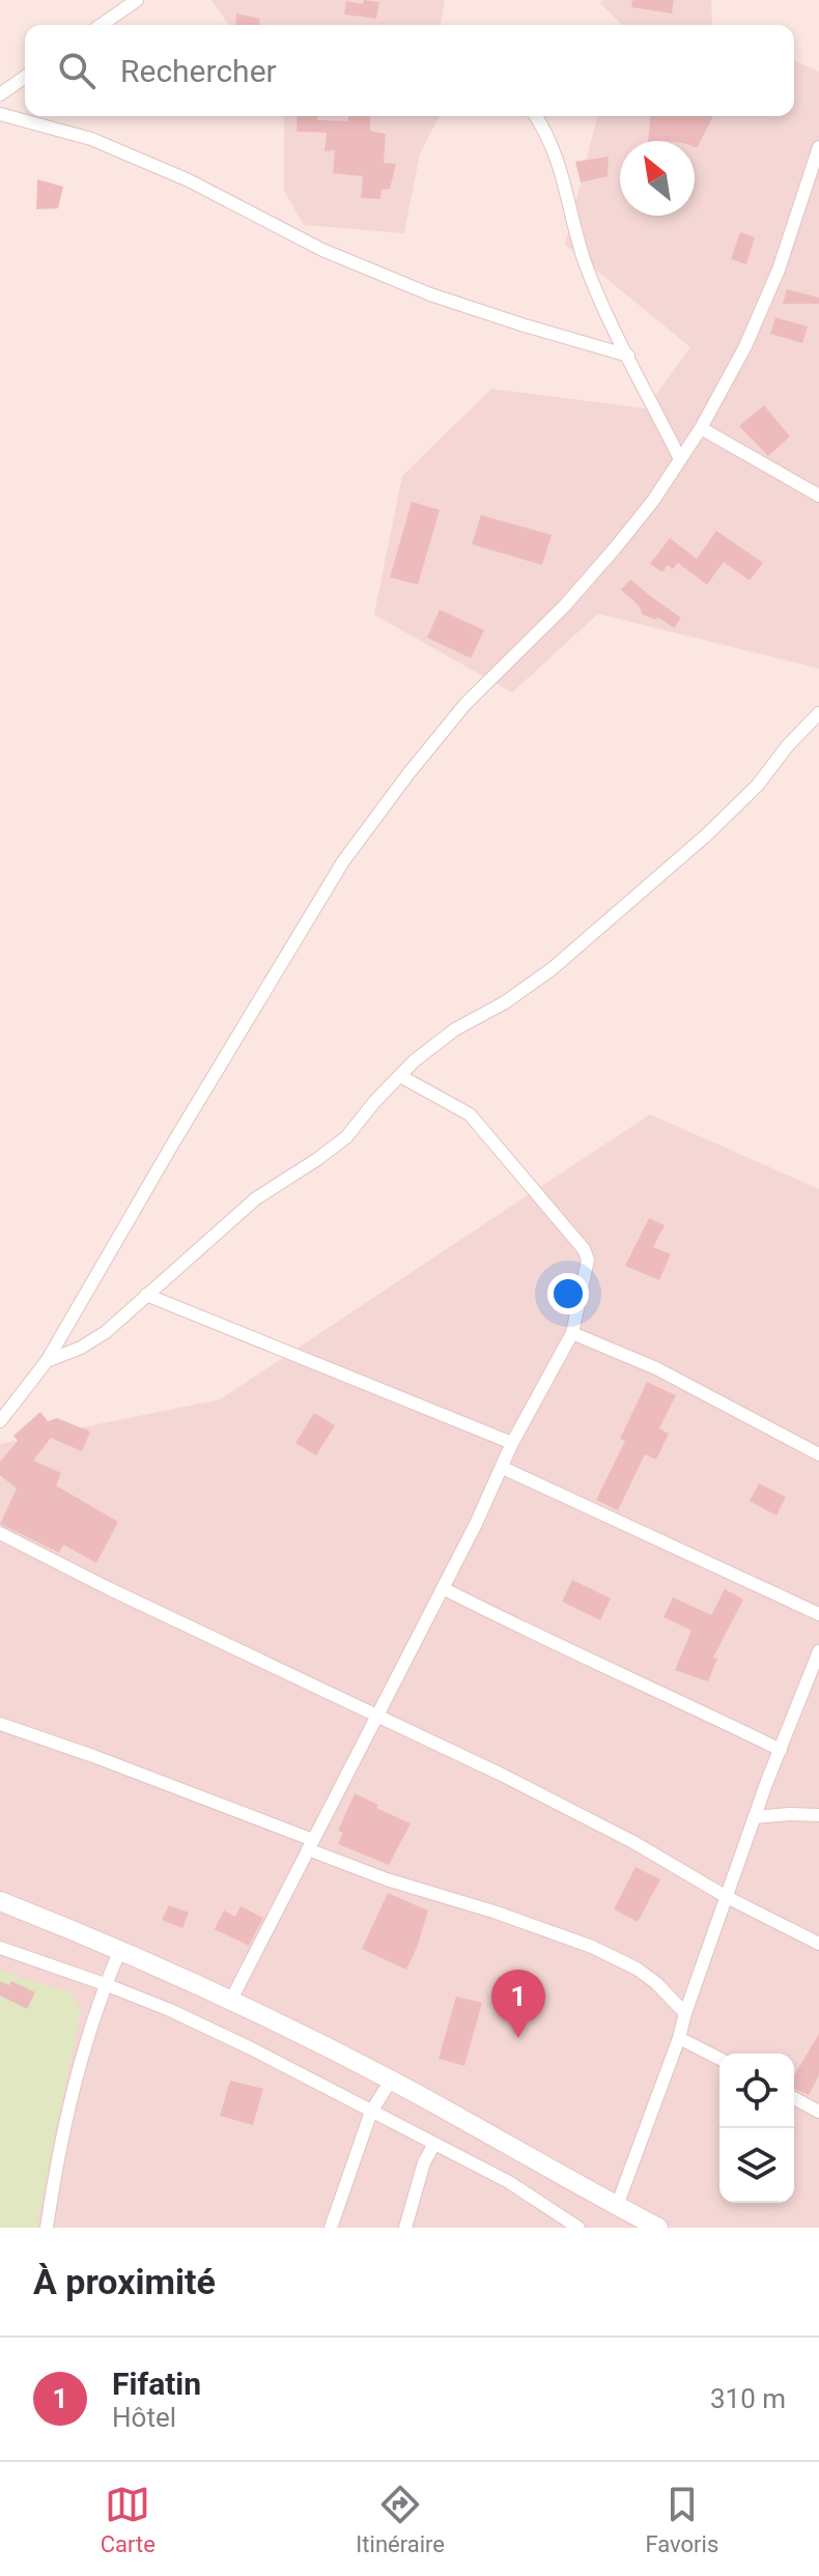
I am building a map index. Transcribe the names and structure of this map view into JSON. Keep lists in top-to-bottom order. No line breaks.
{"north":"top left","page":{"search":"Rechercher","pins":"1","heading":"À proximité","list":[{"mark":"1","name":"Fifatin","note":"Hôtel","value":"310 m"}],"nav":["Carte","Itinéraire","Favoris"]}}
